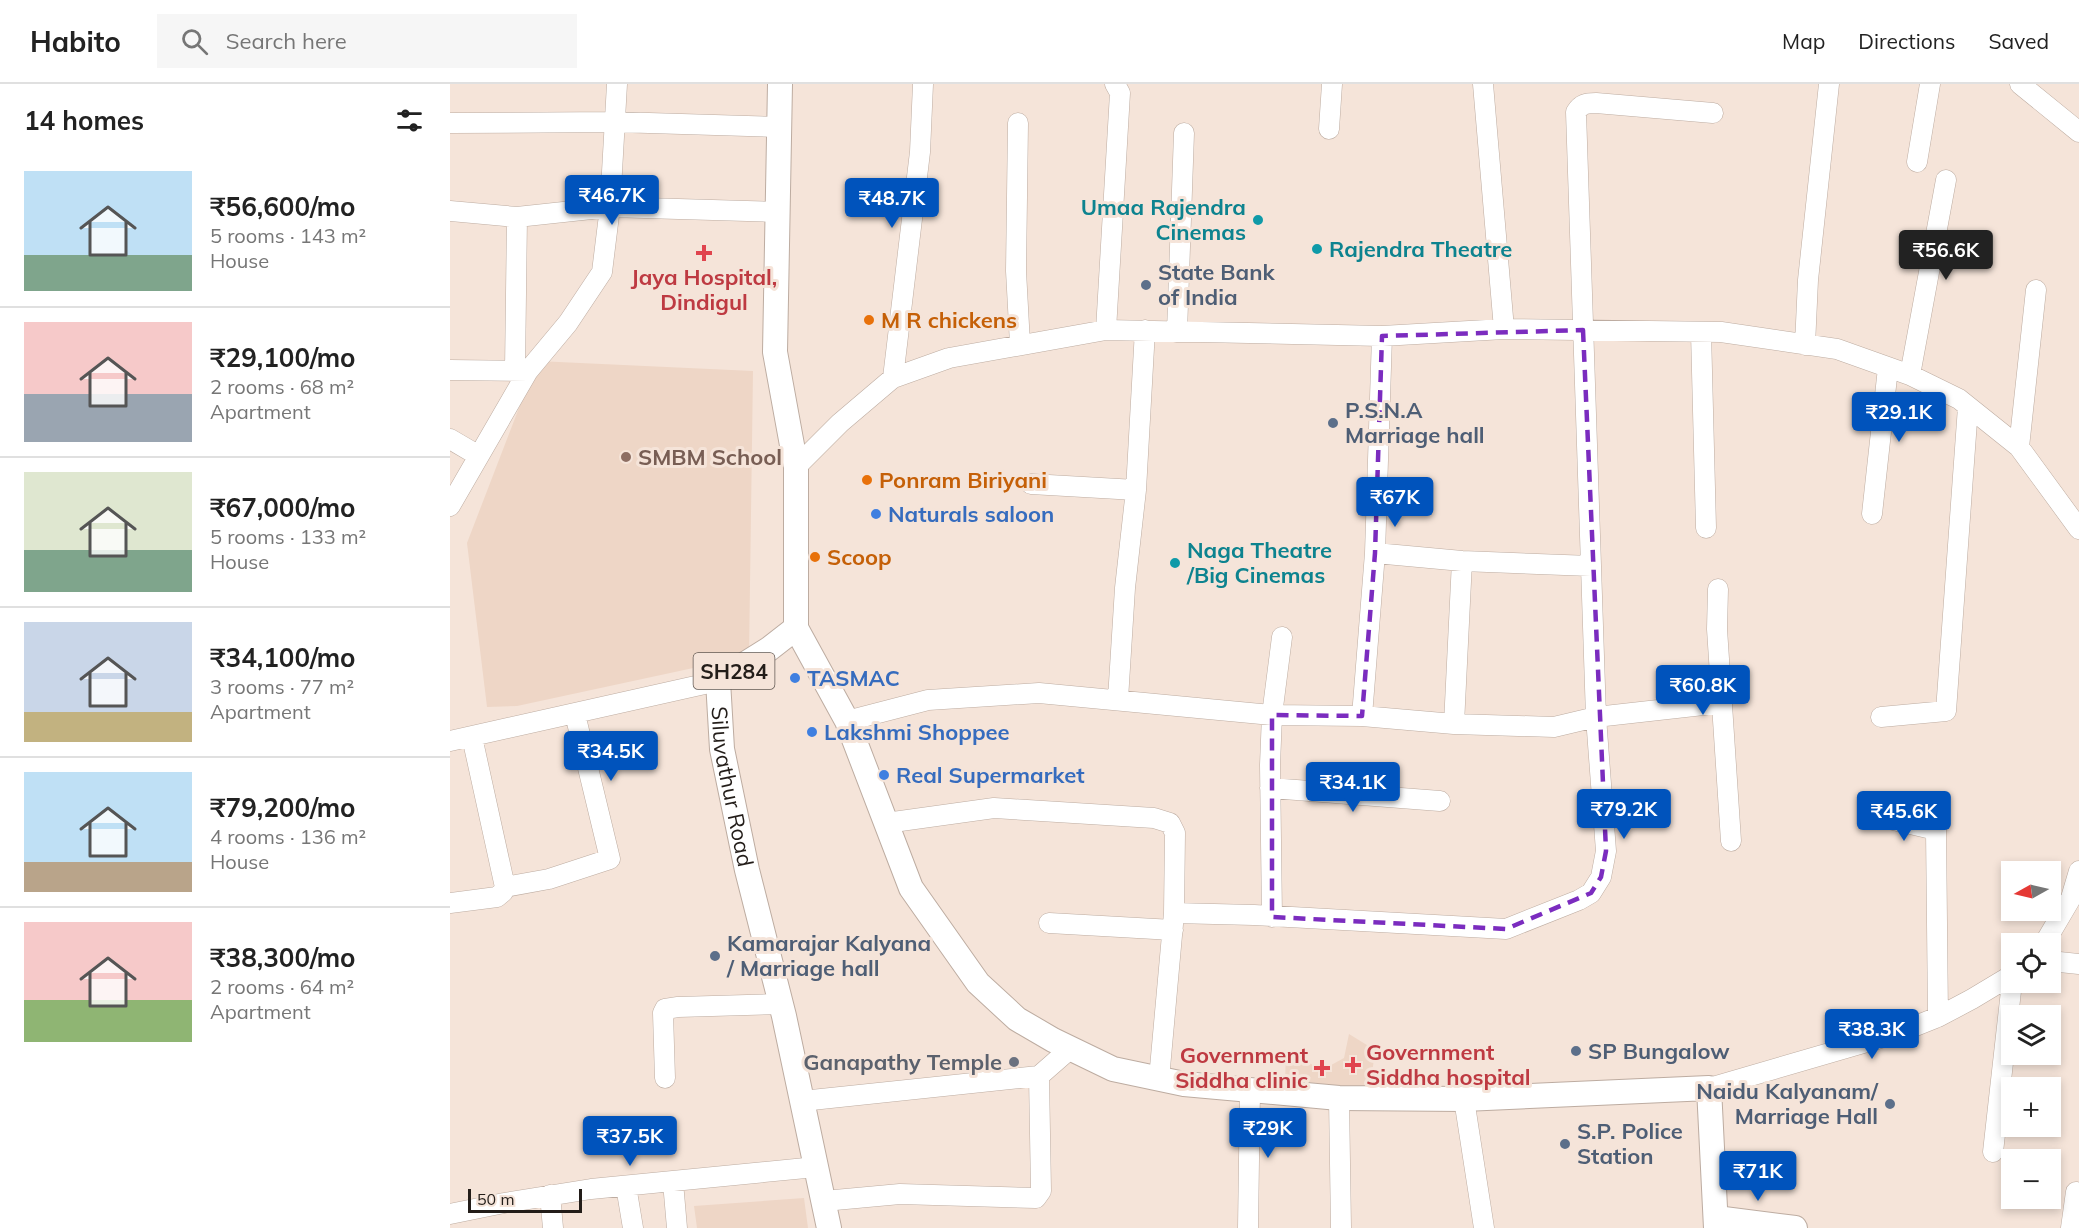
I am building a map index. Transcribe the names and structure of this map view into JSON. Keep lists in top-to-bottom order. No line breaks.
{"streets":{"main road":["SH284","Siluvathur Road"]},"crossings":[["SH284","Siluvathur Road"]],"places":{"other":["Umaa Rajendra Cinemas","Rajendra Theatre","State Bank of India","M R chickens","P.S.N.A Marriage hall","SMBM School","Ponram Biriyani","Naturals saloon","Scoop","Naga Theatre /Big Cinemas","TASMAC","Lakshmi Shoppee","Real Supermarket","Kamarajar Kalyana / Marriage hall","SP Bungalow","Ganapathy Temple","Naidu Kalyanam/ Marriage Hall","S.P. Police Station"],"health":["Jaya Hospital, Dindigul","Government Siddha hospital","Government Siddha clinic"]},"scale_bar":"50 m","north":"left","page":{"header":"Habito","search":"Search here","nav":["Map","Directions","Saved"],"heading":"14 homes","list":[{"name":"₹56,600/mo","note":"5 rooms · 143 m² · House"},{"name":"₹29,100/mo","note":"2 rooms · 68 m² · Apartment"},{"name":"₹67,000/mo","note":"5 rooms · 133 m² · House"},{"name":"₹34,100/mo","note":"3 rooms · 77 m² · Apartment"},{"name":"₹79,200/mo","note":"4 rooms · 136 m² · House"},{"name":"₹38,300/mo","note":"2 rooms · 64 m² · Apartment"}],"price":["₹46.7K","₹48.7K","₹56.6K","₹29.1K","₹67K","₹60.8K","₹34.5K","₹34.1K","₹79.2K","₹45.6K","₹38.3K","₹29K","₹37.5K","₹71K"],"map_buttons":["+","−"],"scale":"50 m"}}
